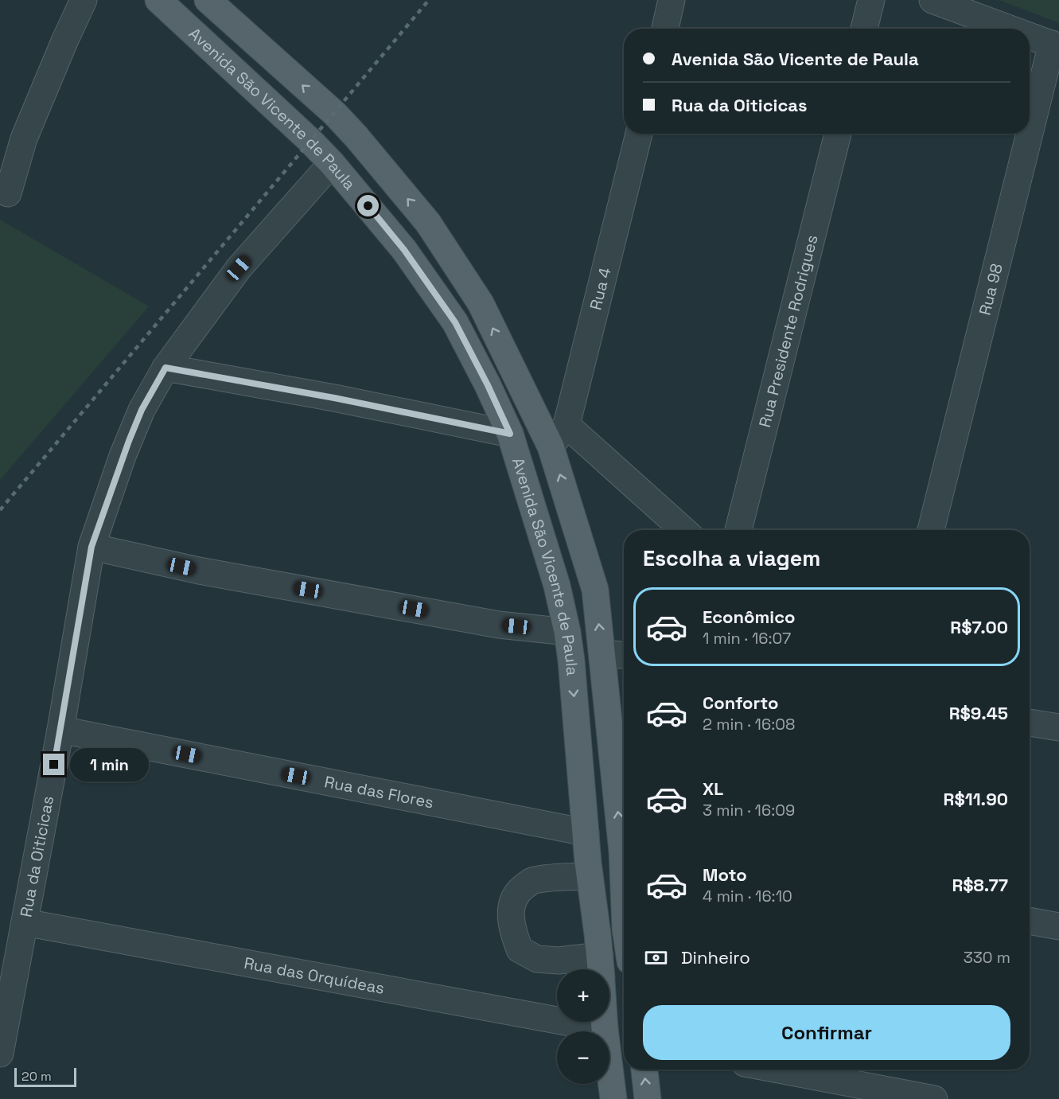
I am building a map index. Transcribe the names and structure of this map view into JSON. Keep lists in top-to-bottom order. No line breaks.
{"streets":{"main road":["Avenida São Vicente de Paula"],"street":["Rua 4","Rua 98","Rua Presidente Rodrigues","Rua das Flores","Rua da Oiticicas","Rua das Orquídeas"]},"crossings":[["Avenida São Vicente de Paula","Rua das Flores"],["Avenida São Vicente de Paula","Rua da Oiticicas"],["Avenida São Vicente de Paula","Rua das Orquídeas"],["Rua das Flores","Rua da Oiticicas"],["Rua da Oiticicas","Rua das Orquídeas"]],"scale_bar":"20 m","page":{"banner":["Avenida São Vicente de Paula","Rua da Oiticicas"],"heading":"Escolha a viagem","list":[{"name":"Econômico","note":"1 min · 16:07","value":"R$7.00"},{"name":"Conforto","note":"2 min · 16:08","value":"R$9.45"},{"name":"XL","note":"3 min · 16:09","value":"R$11.90"},{"name":"Moto","note":"4 min · 16:10","value":"R$8.77"}],"bubble":"1 min","pay":["Dinheiro","330 m"],"map_buttons":["+","−"],"buttons":"Confirmar","scale":"20 m"}}
